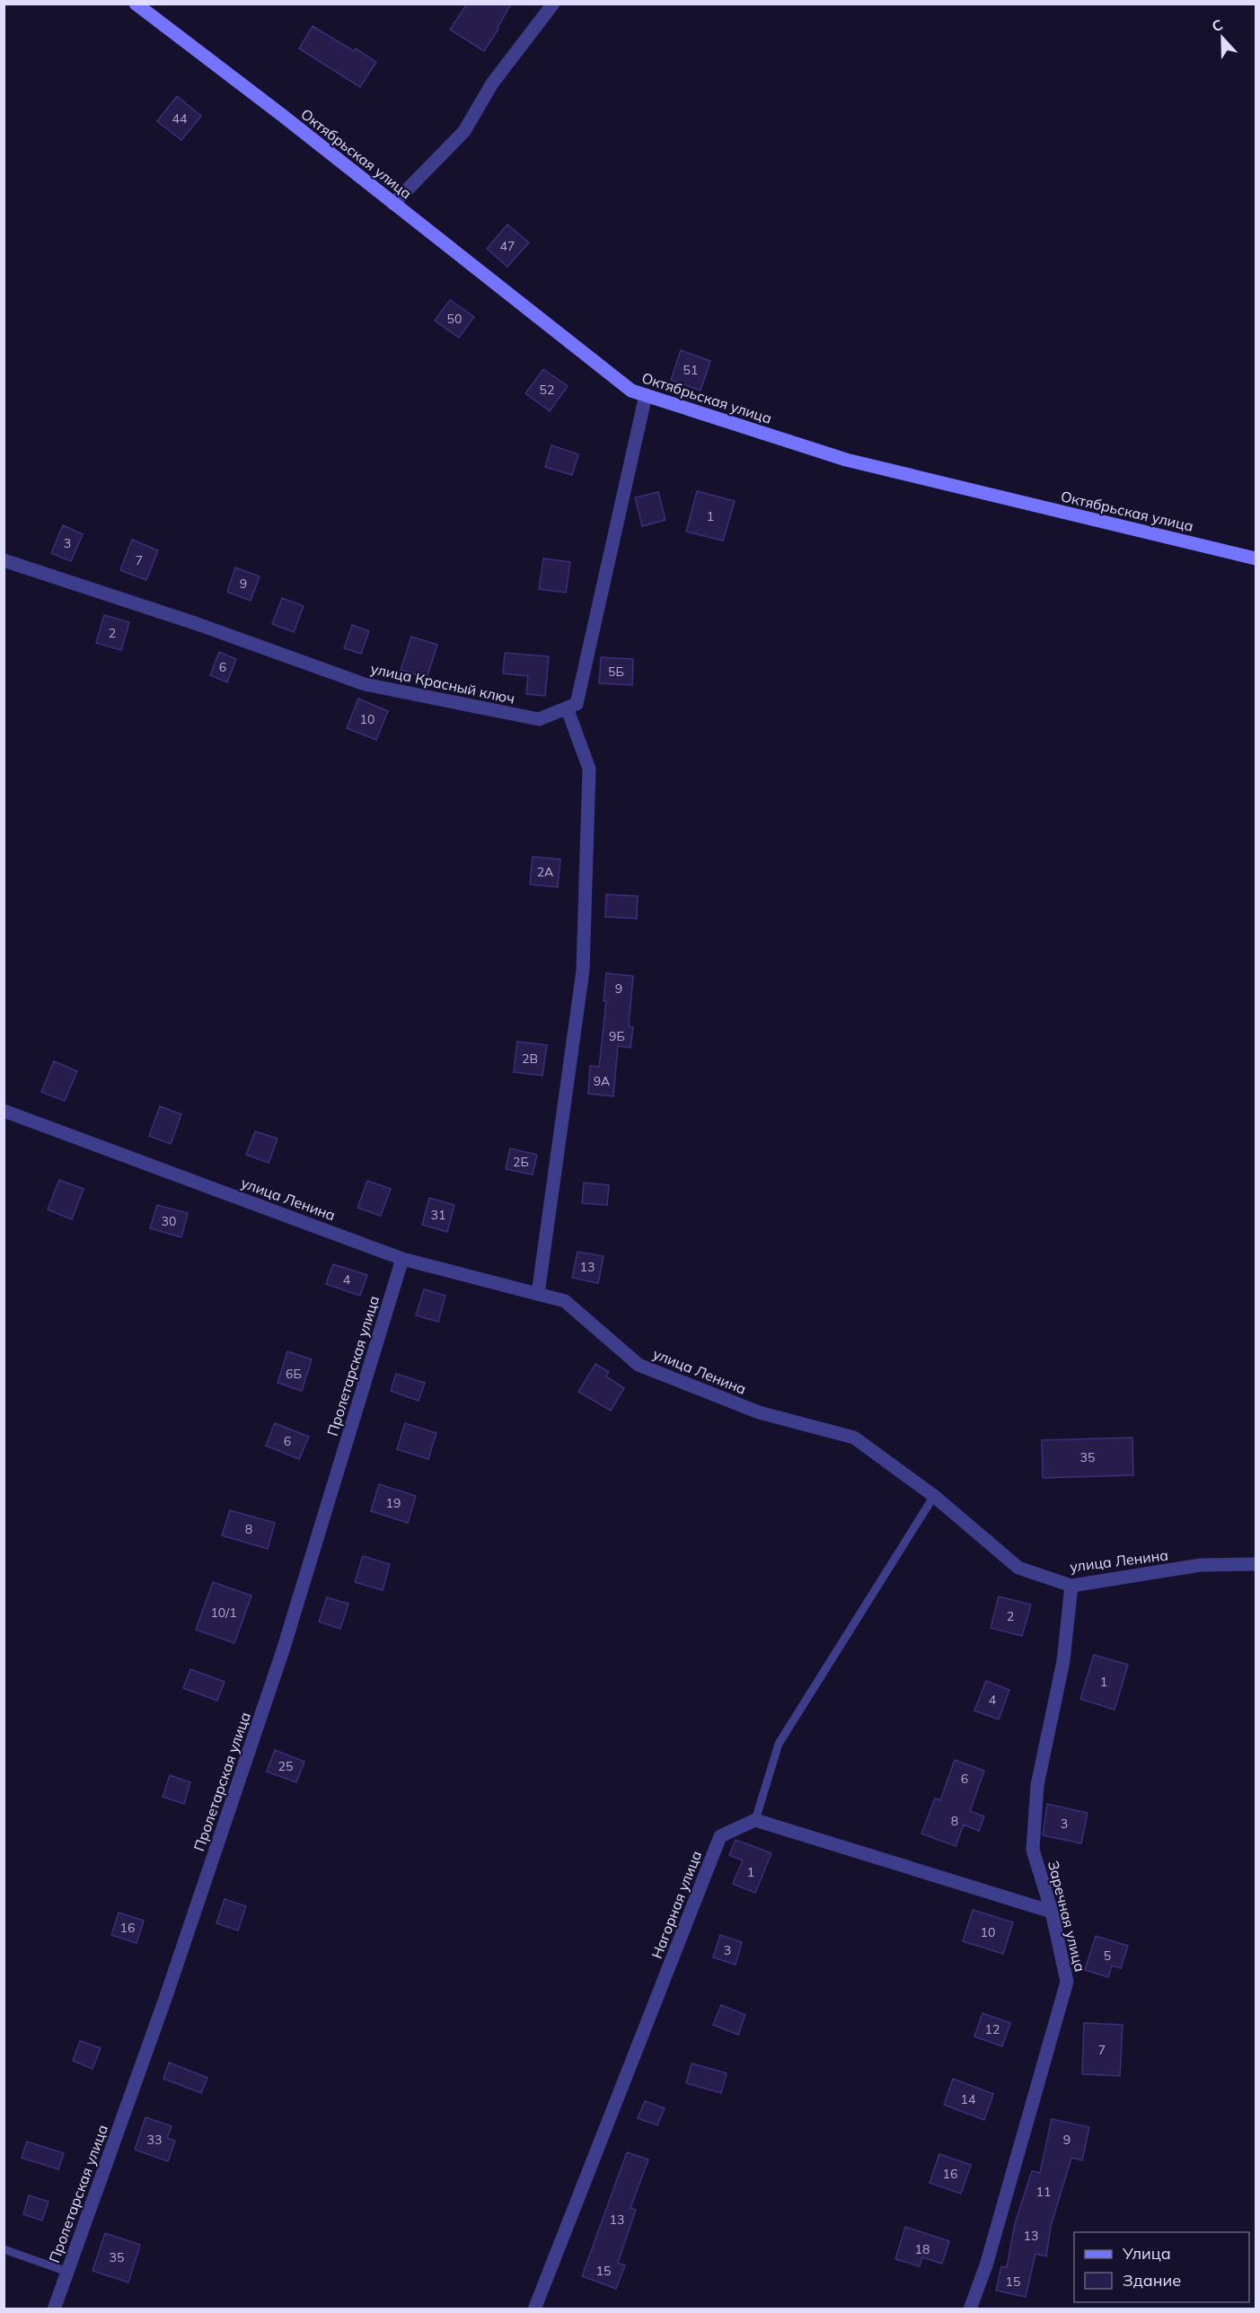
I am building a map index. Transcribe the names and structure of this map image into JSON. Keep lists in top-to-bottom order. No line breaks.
{"streets":{"street":["Октябрьская улица","улица Красный ключ","улица Ленина","Пролетарская улица","Нагорная улица","Заречная улица"]},"crossings":[["улица Ленина","Пролетарская улица"],["улица Ленина","Заречная улица"]],"house_numbers":["44","47","50","51","52","1","3","7","9","2","6","5Б","10","2А","9","9Б","2В","9А","2Б","31","30","13","4","6Б","6","35","19","8","10/1","2","1","4","25","6","8","3","1","16","10","3","5","12","7","14","33","9","16","11","13","13","18","35","15","15"],"legend":["Улица","Здание"],"north":"top"}
